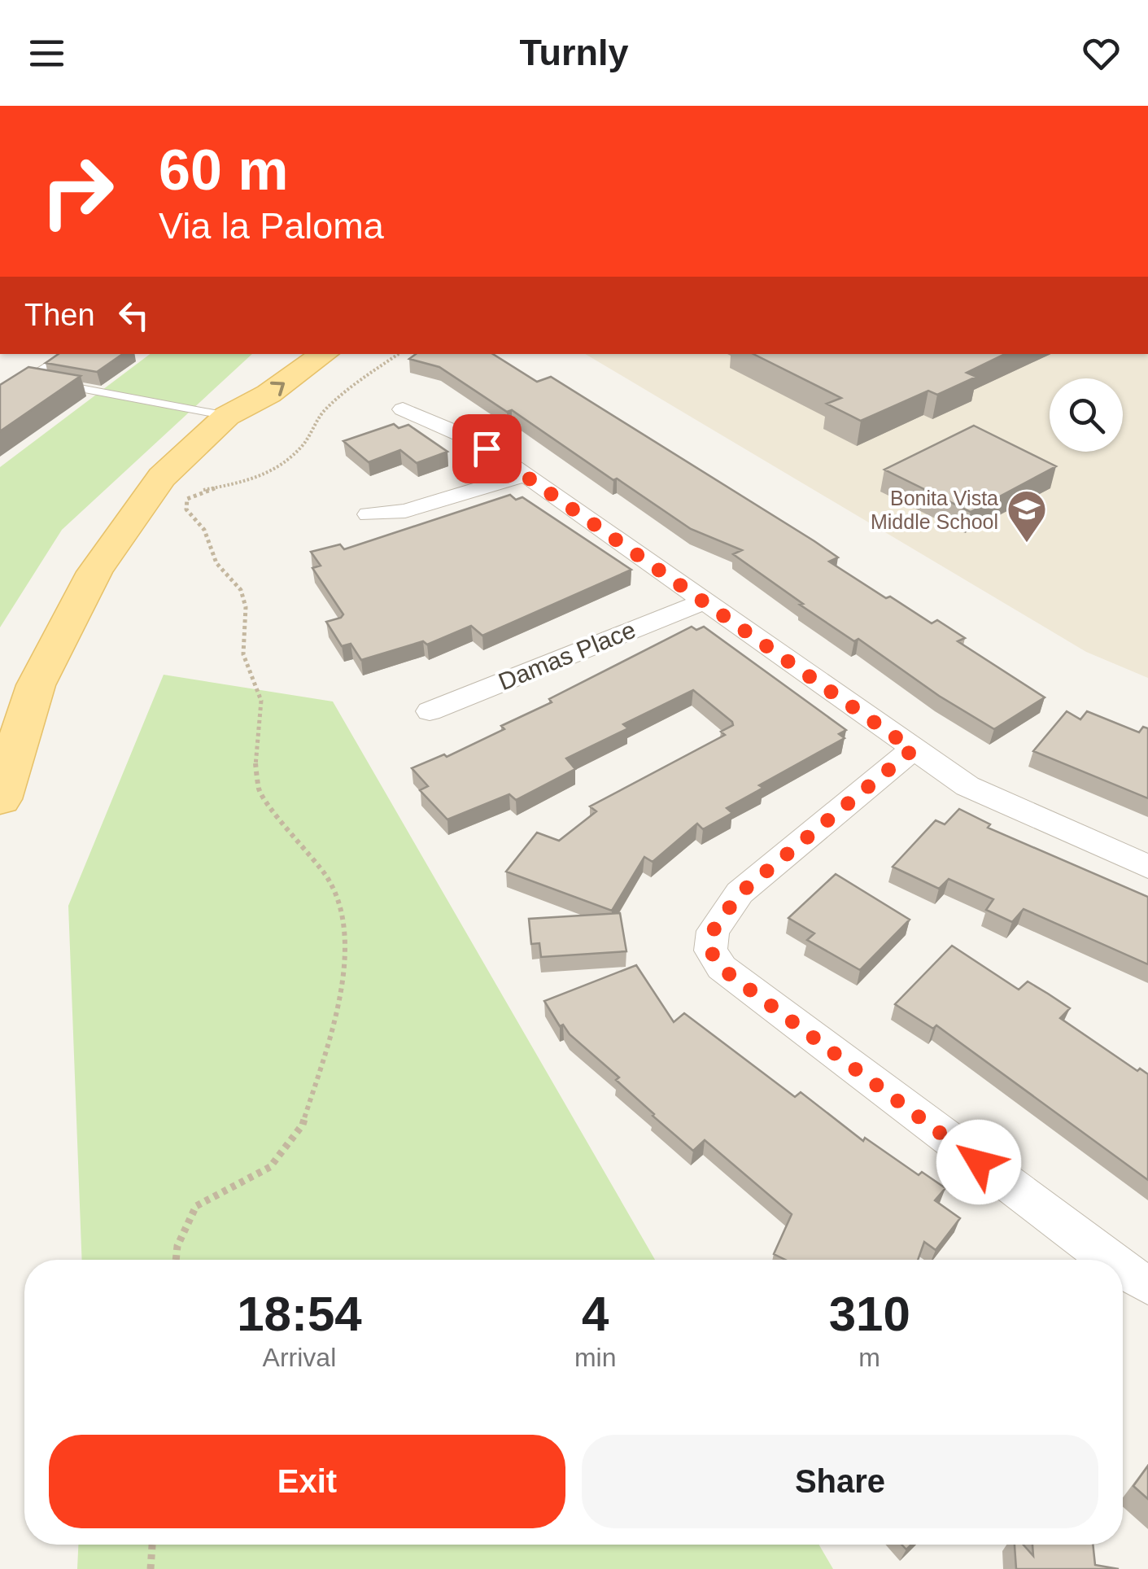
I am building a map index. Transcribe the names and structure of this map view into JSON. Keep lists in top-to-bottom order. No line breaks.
{"streets":{"street":["Damas Place"]},"places":{"school or university":["Bonita Vista Middle School"]},"page":{"header":"Turnly","turn":["60 m","Via la Paloma"],"then":"Then","eta":["18:54","Arrival","4","min","310","m"],"buttons":["Exit","Share"]}}
